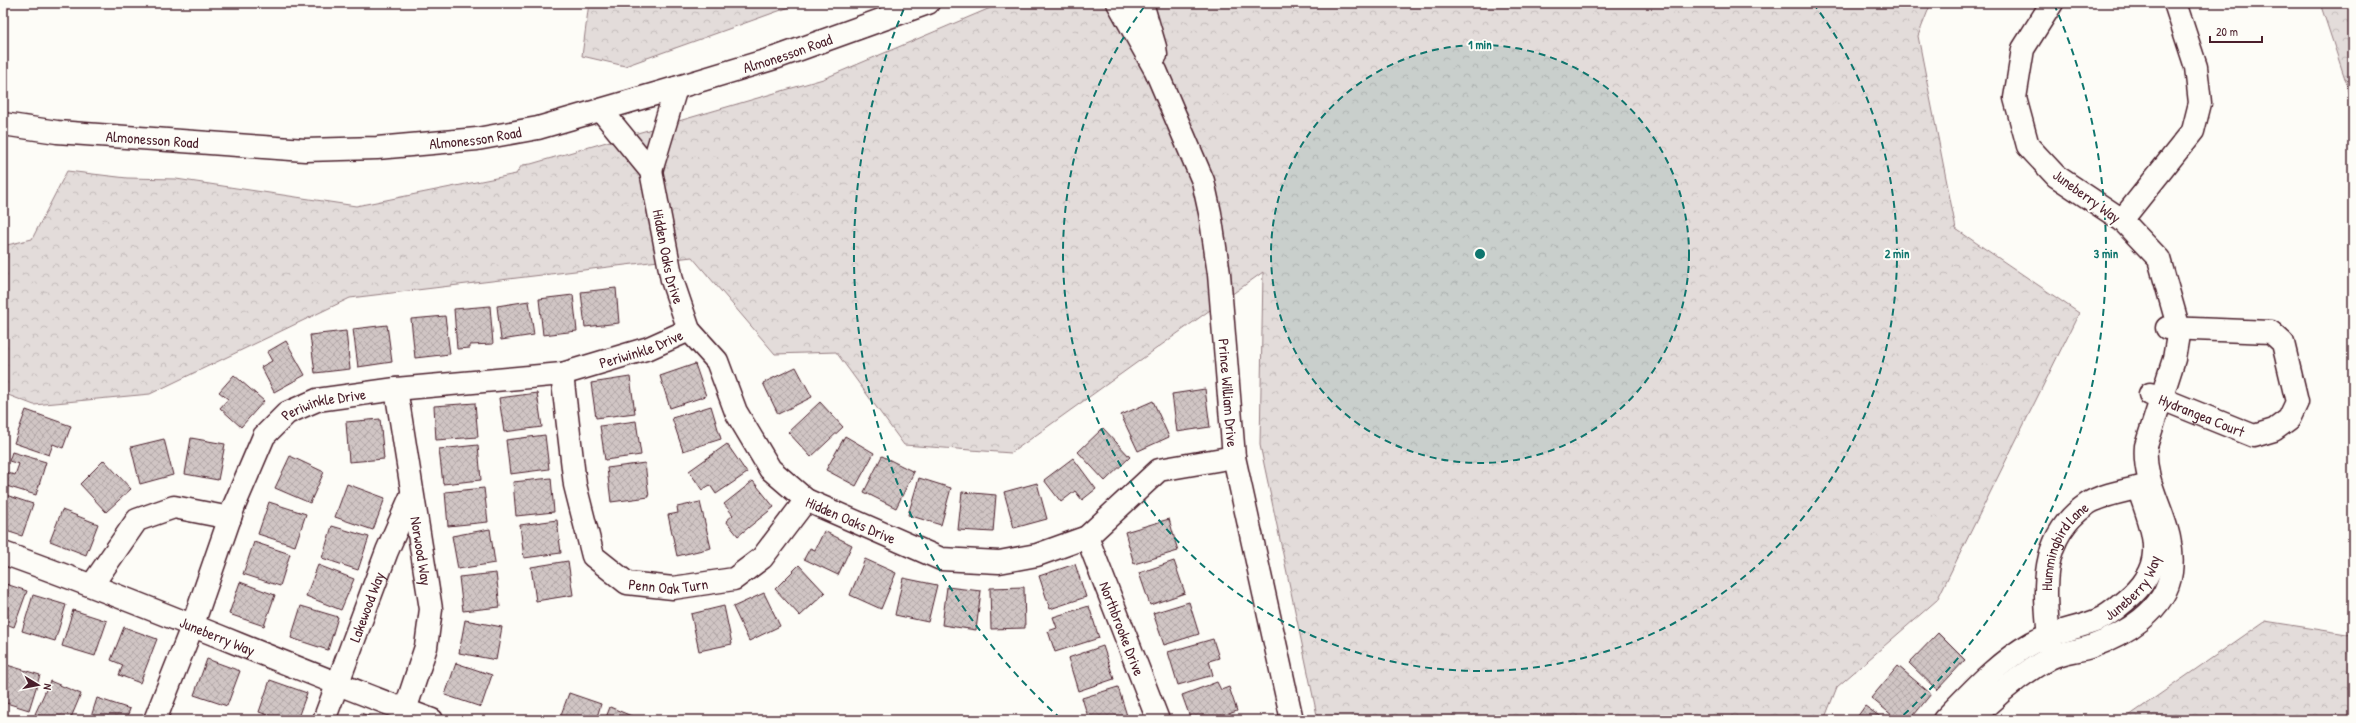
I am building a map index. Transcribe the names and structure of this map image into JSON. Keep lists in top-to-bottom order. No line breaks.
{"streets":{"street":["Almonesson Road","Juneberry Way","Hidden Oaks Drive","Periwinkle Drive","Prince William Drive","Hydrangea Court","Hummingbird Lane","Norwood Way","Penn Oak Turn","Lakewood Way","Northbrooke Drive"]},"crossings":[["Almonesson Road","Hidden Oaks Drive"],["Juneberry Way","Periwinkle Drive"],["Juneberry Way","Hydrangea Court"],["Juneberry Way","Hummingbird Lane"],["Juneberry Way","Norwood Way"],["Juneberry Way","Lakewood Way"],["Hidden Oaks Drive","Periwinkle Drive"],["Hidden Oaks Drive","Prince William Drive"],["Hidden Oaks Drive","Penn Oak Turn"],["Hidden Oaks Drive","Northbrooke Drive"],["Periwinkle Drive","Norwood Way"],["Periwinkle Drive","Penn Oak Turn"],["Norwood Way","Lakewood Way"]],"scale_bar":"20 m","north":"right","rings":["1 min","2 min","3 min"]}
